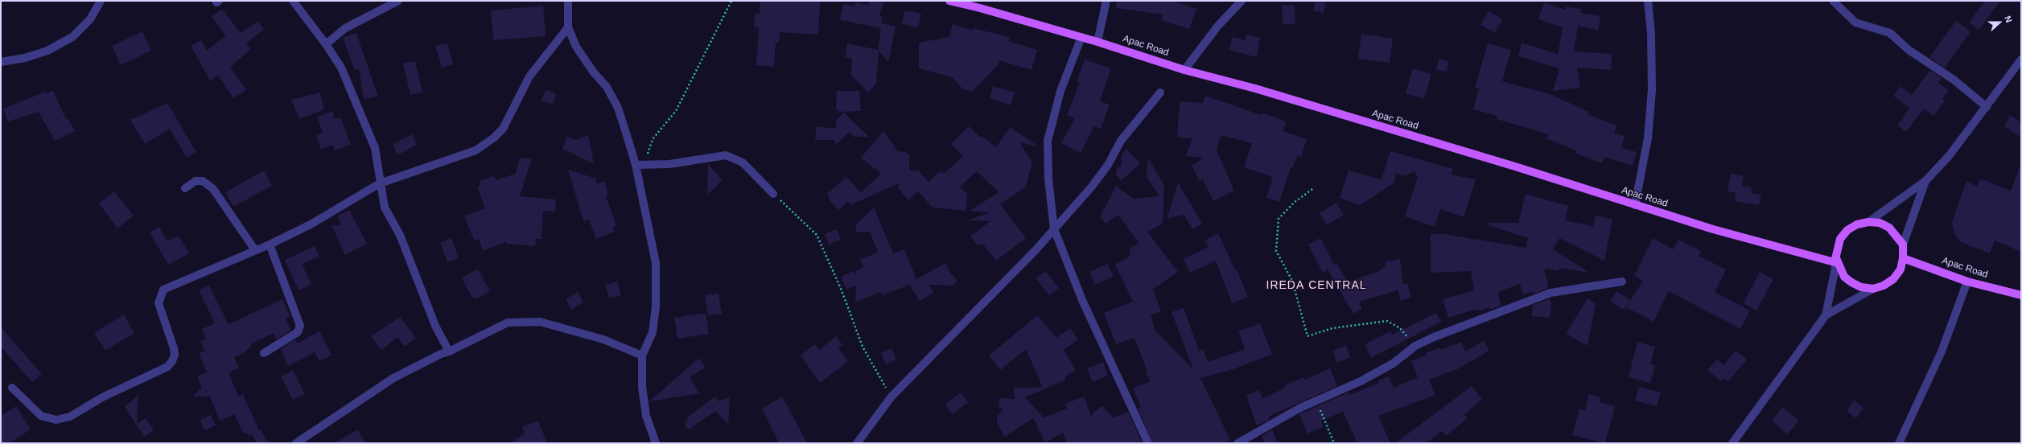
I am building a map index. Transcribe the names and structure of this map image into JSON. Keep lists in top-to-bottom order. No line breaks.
{"streets":{"main road":["Apac Road"]},"districts":["IREDA CENTRAL"],"north":"right"}
